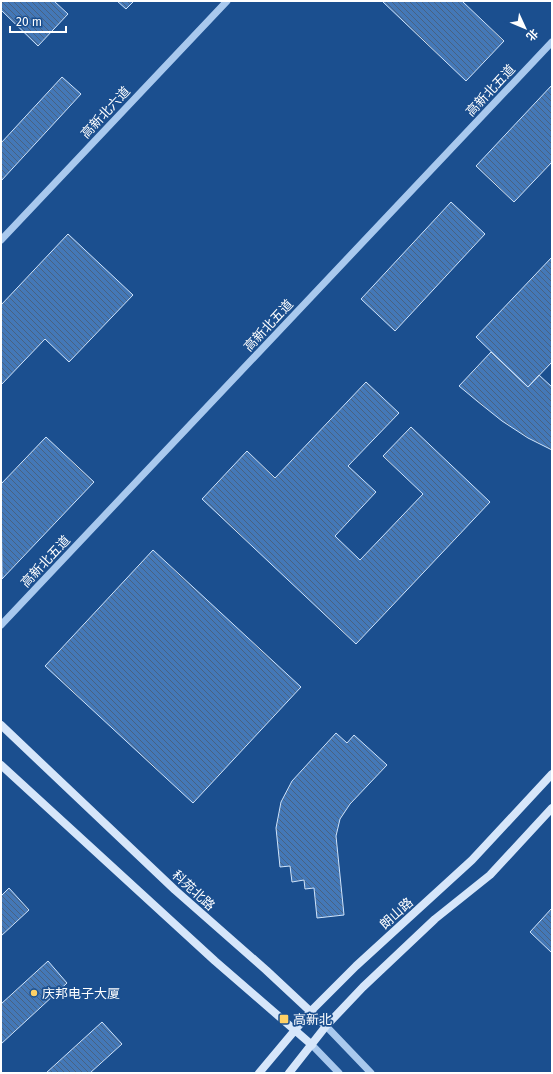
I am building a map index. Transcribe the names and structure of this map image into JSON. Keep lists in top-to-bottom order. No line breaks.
{"streets":{"main road":["科苑北路","朗山路"],"street":["高新北五道","高新北六道"]},"crossings":[["科苑北路","朗山路"]],"places":{"other":["庆邦电子大厦"],"transit":["高新北"]},"scale_bar":"20 m","north":"bottom right"}
